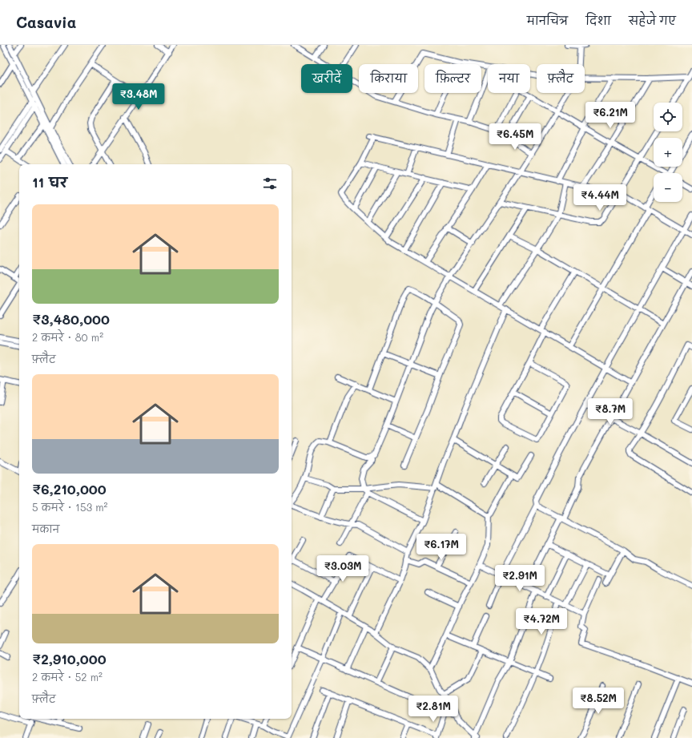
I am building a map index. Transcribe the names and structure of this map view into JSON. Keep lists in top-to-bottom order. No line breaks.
{"page":{"header":"Casavia","nav":["मानचित्र","दिशा","सहेजे गए"],"chip":["खरीदें","किराया","फ़िल्टर","नया","फ़्लैट"],"price":["₹3.48M","₹6.21M","₹6.45M","₹4.44M","₹8.7M","₹6.17M","₹3.03M","₹2.91M","₹4.72M","₹8.52M","₹2.81M"],"map_buttons":["+","−"],"heading":"11 घर","list":[{"name":"₹3,480,000","note":"2 कमरे · 80 m² · फ़्लैट"},{"name":"₹6,210,000","note":"5 कमरे · 153 m² · मकान"},{"name":"₹2,910,000","note":"2 कमरे · 52 m² · फ़्लैट"}]}}
